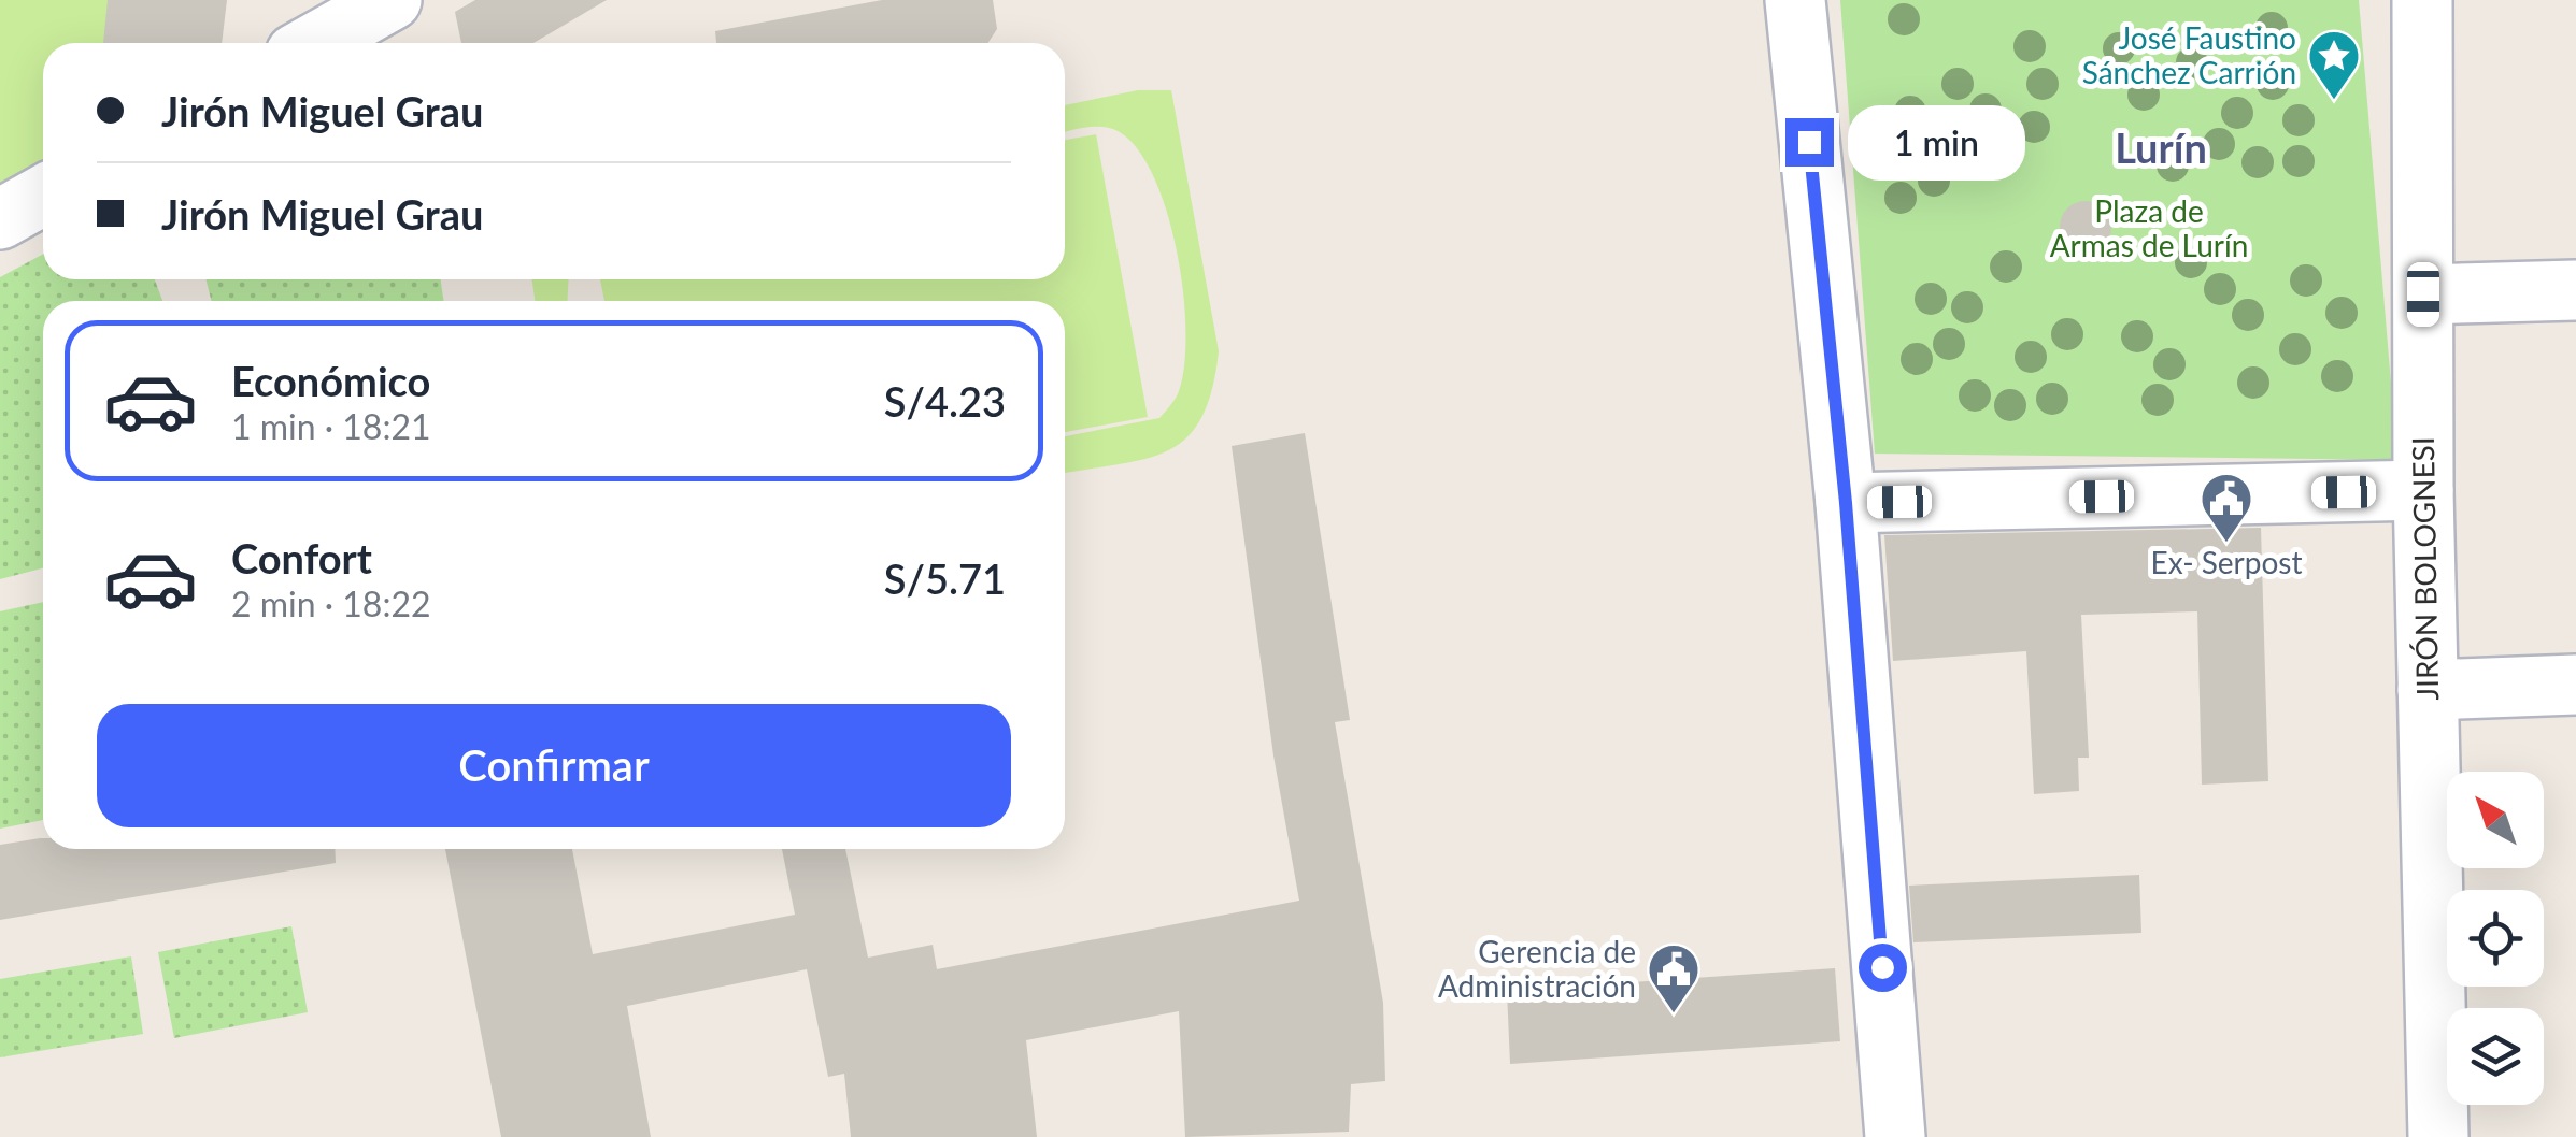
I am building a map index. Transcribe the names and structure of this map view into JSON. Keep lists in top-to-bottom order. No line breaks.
{"streets":{"street":["JIRÓN BOLOGNESI"]},"districts":["Lurín"],"parks":["Plaza de Armas de Lurín"],"places":{"place":["José Faustino Sánchez Carrión"],"public building":["Ex- Serpost","Gerencia de Administración"]},"north":"top left","page":{"banner":["Jirón Miguel Grau","Jirón Miguel Grau"],"bubble":"1 min","list":[{"name":"Económico","note":"1 min · 18:21","value":"S/4.23"},{"name":"Confort","note":"2 min · 18:22","value":"S/5.71"}],"buttons":"Confirmar"}}
